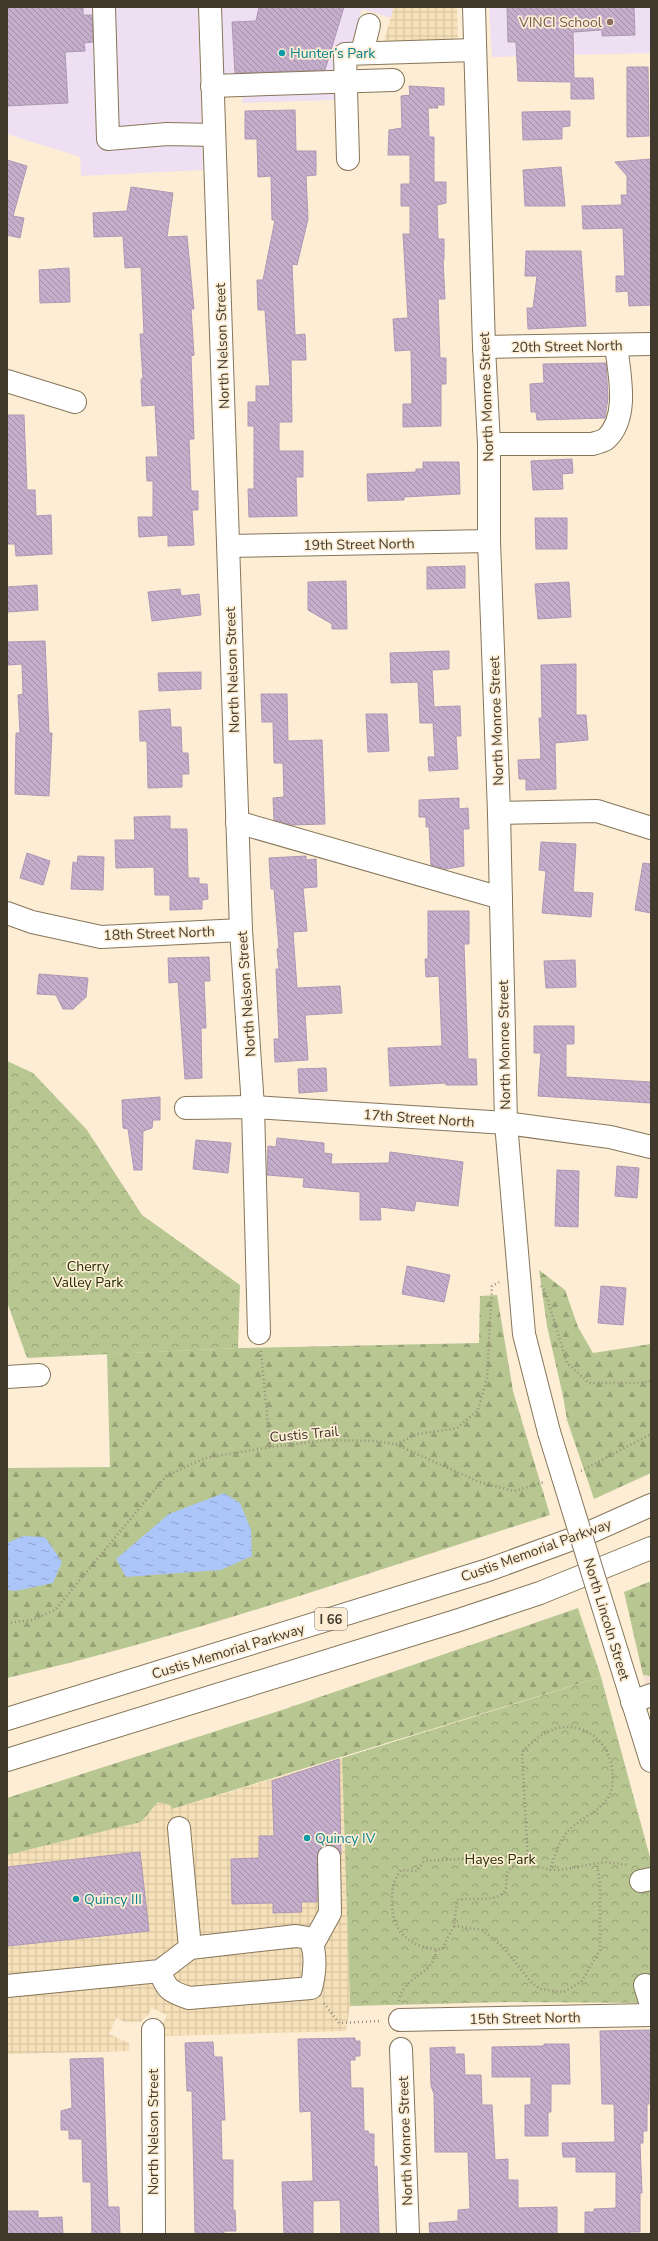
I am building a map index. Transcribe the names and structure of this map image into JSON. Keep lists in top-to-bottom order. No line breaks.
{"streets":{"main road":["North Nelson Street","20th Street North","North Monroe Street","19th Street North","18th Street North","17th Street North","Custis Memorial Parkway","I 66","North Lincoln Street","15th Street North"],"path":["Custis Trail"]},"crossings":[["North Nelson Street","19th Street North"],["North Nelson Street","18th Street North"],["North Nelson Street","17th Street North"],["20th Street North","North Monroe Street"],["North Monroe Street","19th Street North"],["North Monroe Street","17th Street North"],["North Monroe Street","North Lincoln Street"]],"parks":["Cherry Valley Park","Hayes Park"],"places":["VINCI School","Hunter’s Park","Quincy IV","Quincy III"]}
